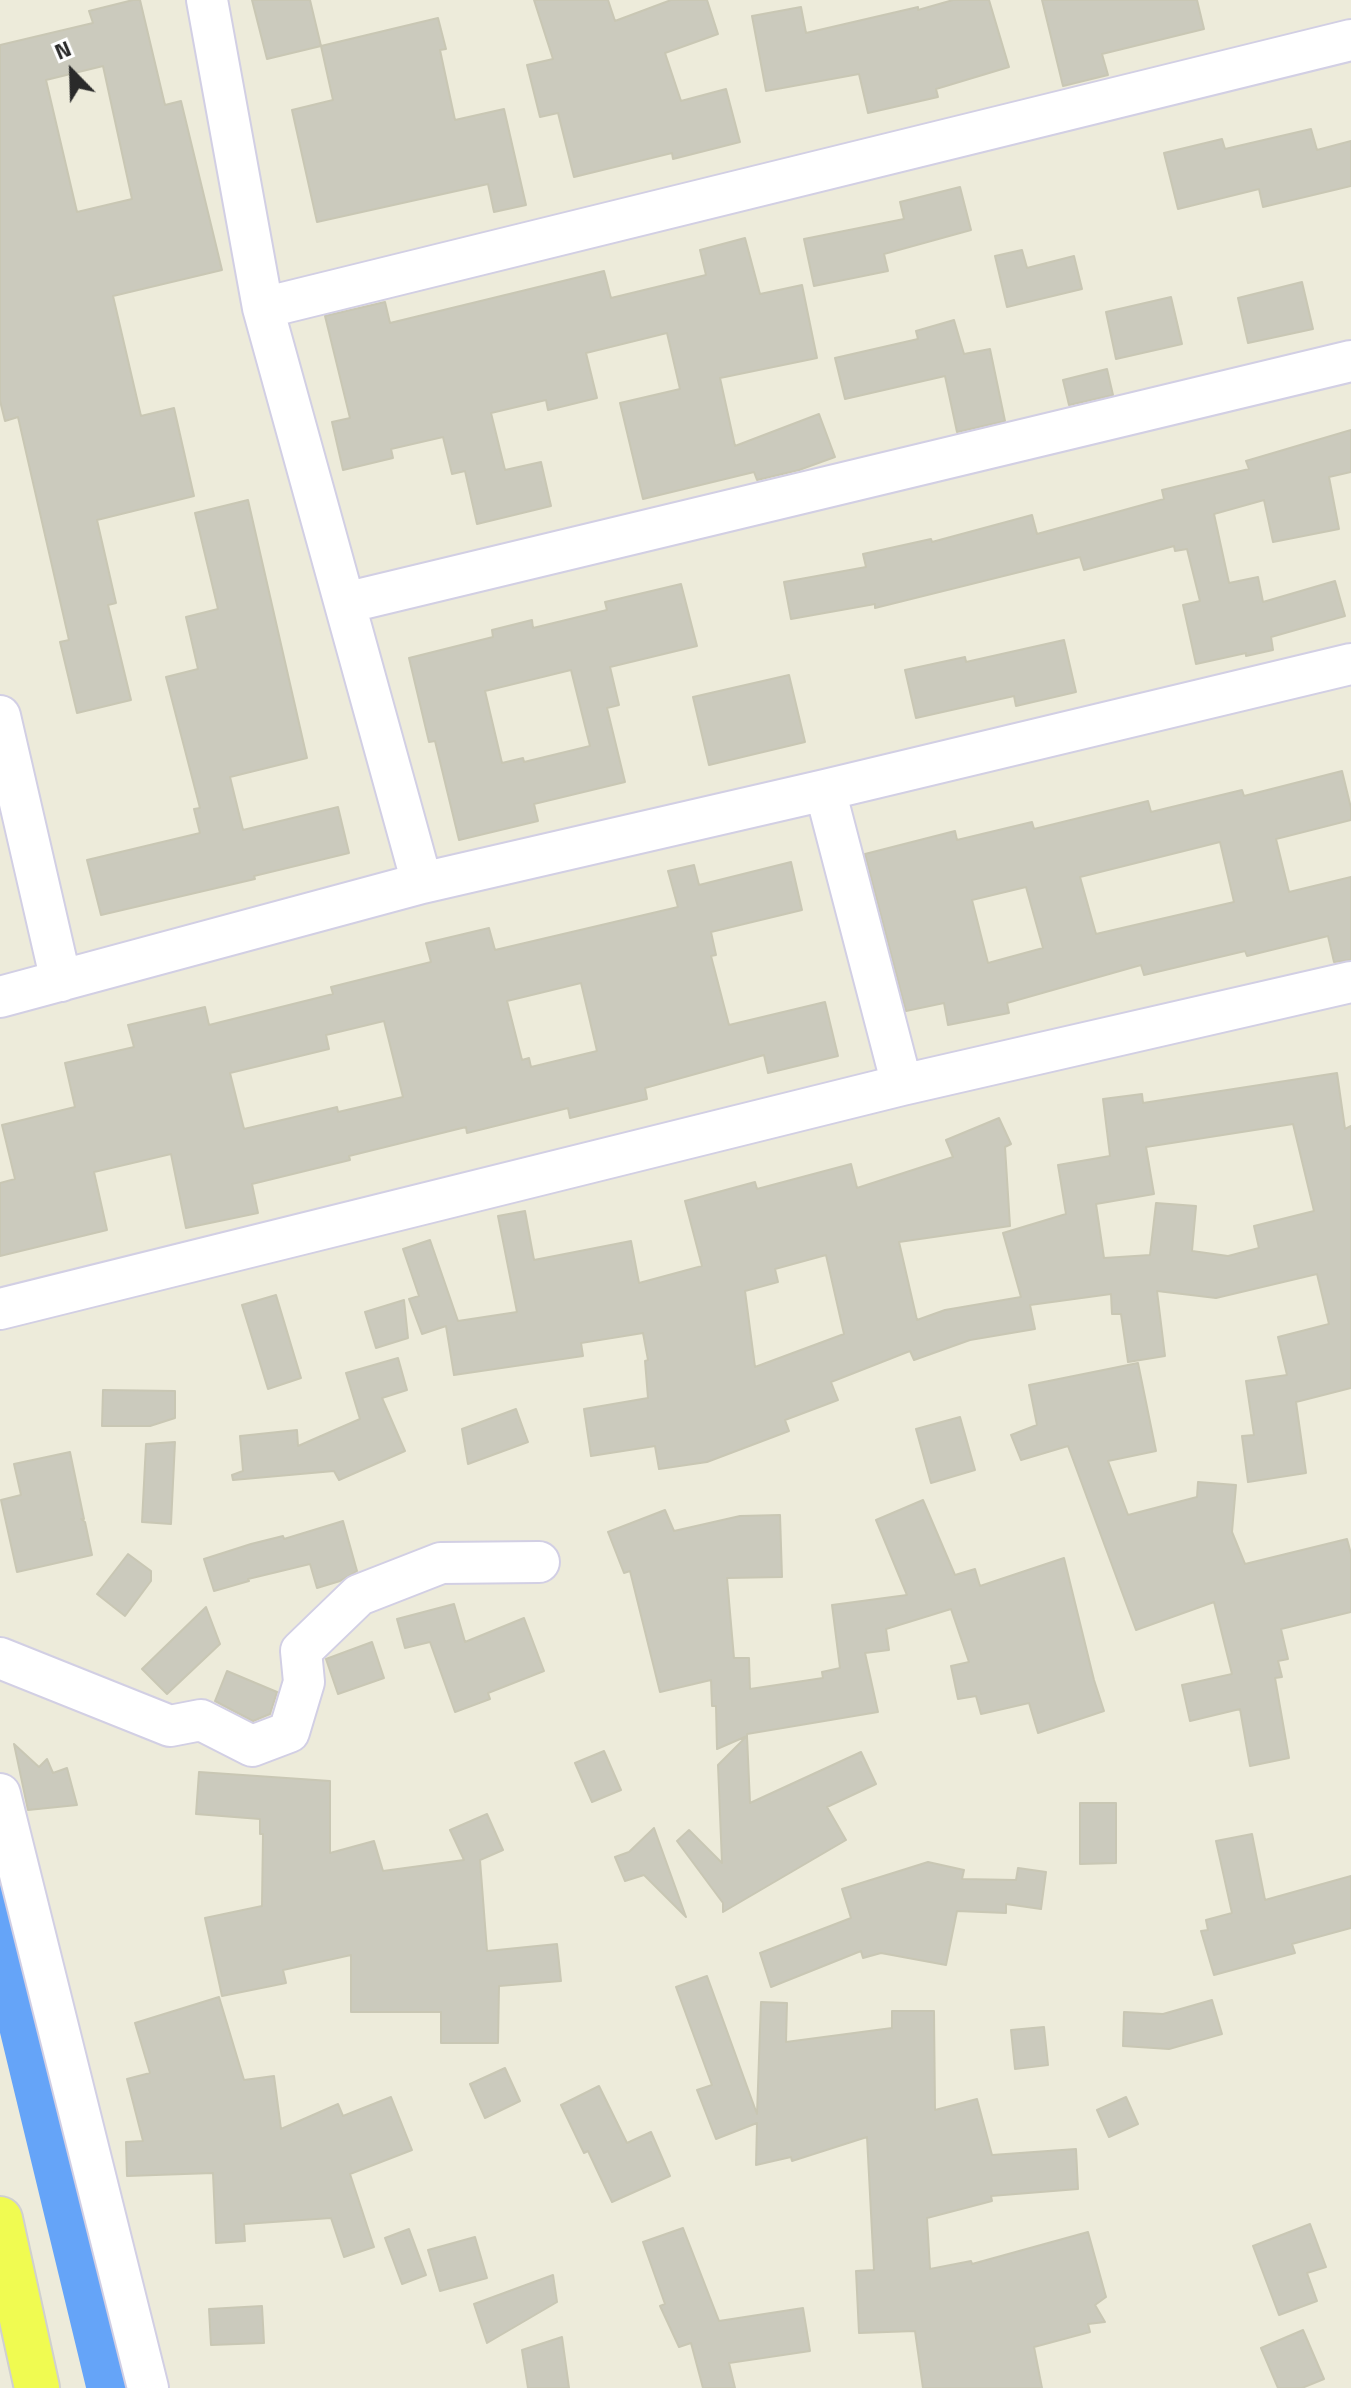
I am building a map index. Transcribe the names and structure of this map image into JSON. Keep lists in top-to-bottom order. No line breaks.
{"north":"top left"}
